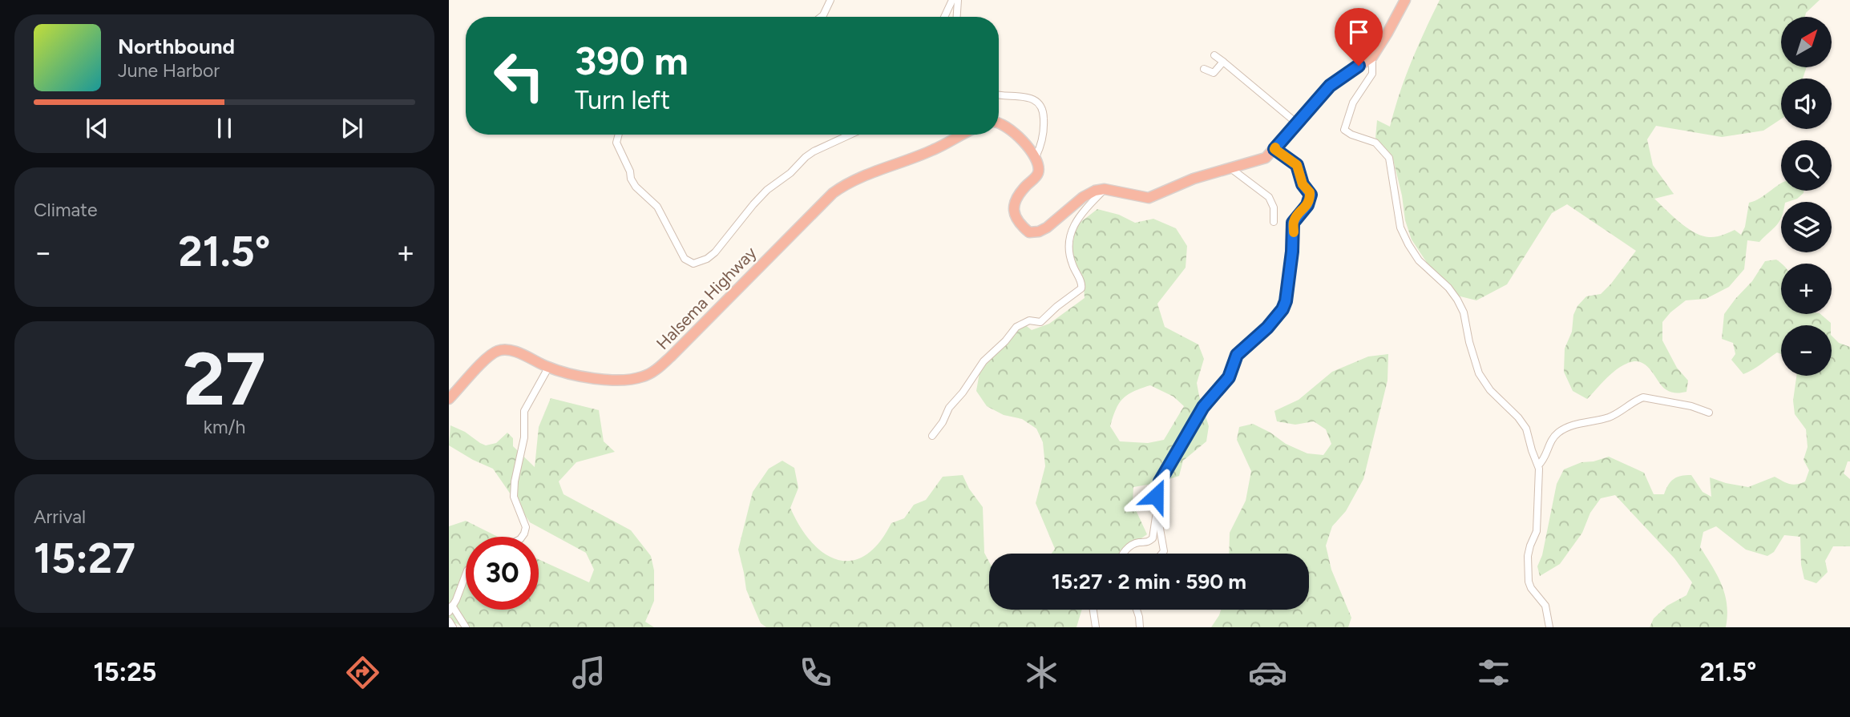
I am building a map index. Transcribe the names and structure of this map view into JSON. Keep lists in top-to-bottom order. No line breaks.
{"streets":{"highway":["Halsema Highway"]},"north":"top right","page":{"map_buttons":["+","−"],"turn":["390 m","Turn left"],"song":["Northbound","June Harbor"],"tile":["Climate",["27","km/h"],["Arrival","15:27"]],"heat":["−","21.5°","+"],"limit":"30","trip":"15:27 · 2 min · 590 m","tabs":["15:25","21.5°"]}}
